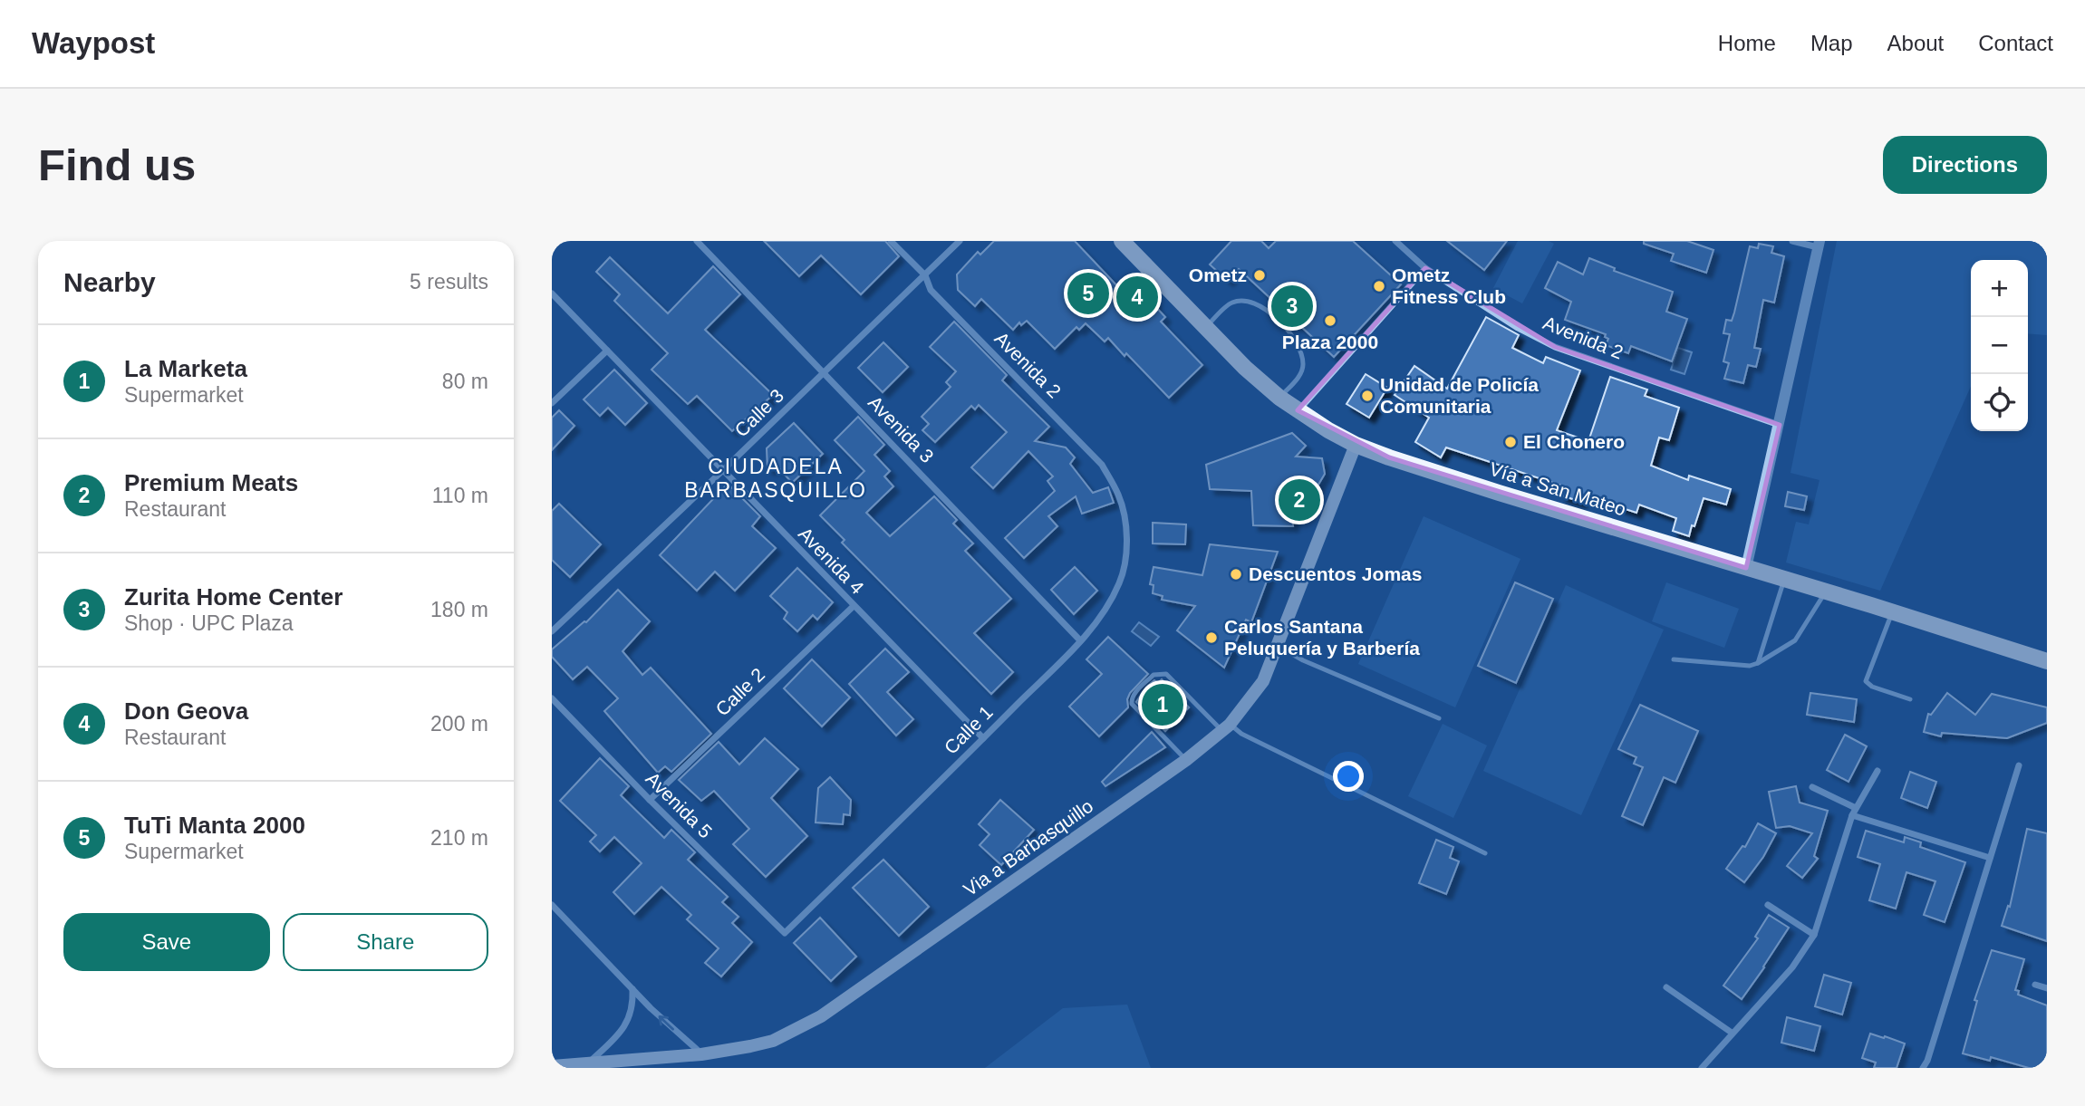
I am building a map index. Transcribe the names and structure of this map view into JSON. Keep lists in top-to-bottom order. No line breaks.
{"streets":{"main road":["Vía a San Mateo","Via a Barbasquillo"],"street":["Avenida 2","Calle 3","Avenida 3","Avenida 4","Calle 2","Calle 1","Avenida 5"]},"crossings":[["Avenida 2","Calle 3"],["Avenida 2","Calle 1"],["Calle 3","Avenida 3"],["Calle 3","Avenida 4"],["Avenida 3","Calle 1"],["Vía a San Mateo","Via a Barbasquillo"],["Avenida 4","Calle 2"],["Avenida 4","Calle 1"],["Calle 2","Avenida 5"],["Calle 1","Avenida 5"]],"districts":["CIUDADELA BARBASQUILLO"],"places":["Ometz","Ometz Fitness Club","Plaza 2000","Unidad de Policía Comunitaria","El Chonero","Descuentos Jomas","Carlos Santana Peluquería y Barbería"],"page":{"header":"Waypost","nav":["Home","Map","About","Contact"],"buttons":["Directions",["Save","Share"]],"title":"Find us","heading":["Nearby","5 results"],"map_buttons":["+","−"],"pins":["5","4","3","2","1"],"list":[{"mark":"1","name":"La Marketa","note":"Supermarket","value":"80 m"},{"mark":"2","name":"Premium Meats","note":"Restaurant","value":"110 m"},{"mark":"3","name":"Zurita Home Center","note":"Shop · UPC Plaza","value":"180 m"},{"mark":"4","name":"Don Geova","note":"Restaurant","value":"200 m"},{"mark":"5","name":"TuTi Manta 2000","note":"Supermarket","value":"210 m"}]}}
